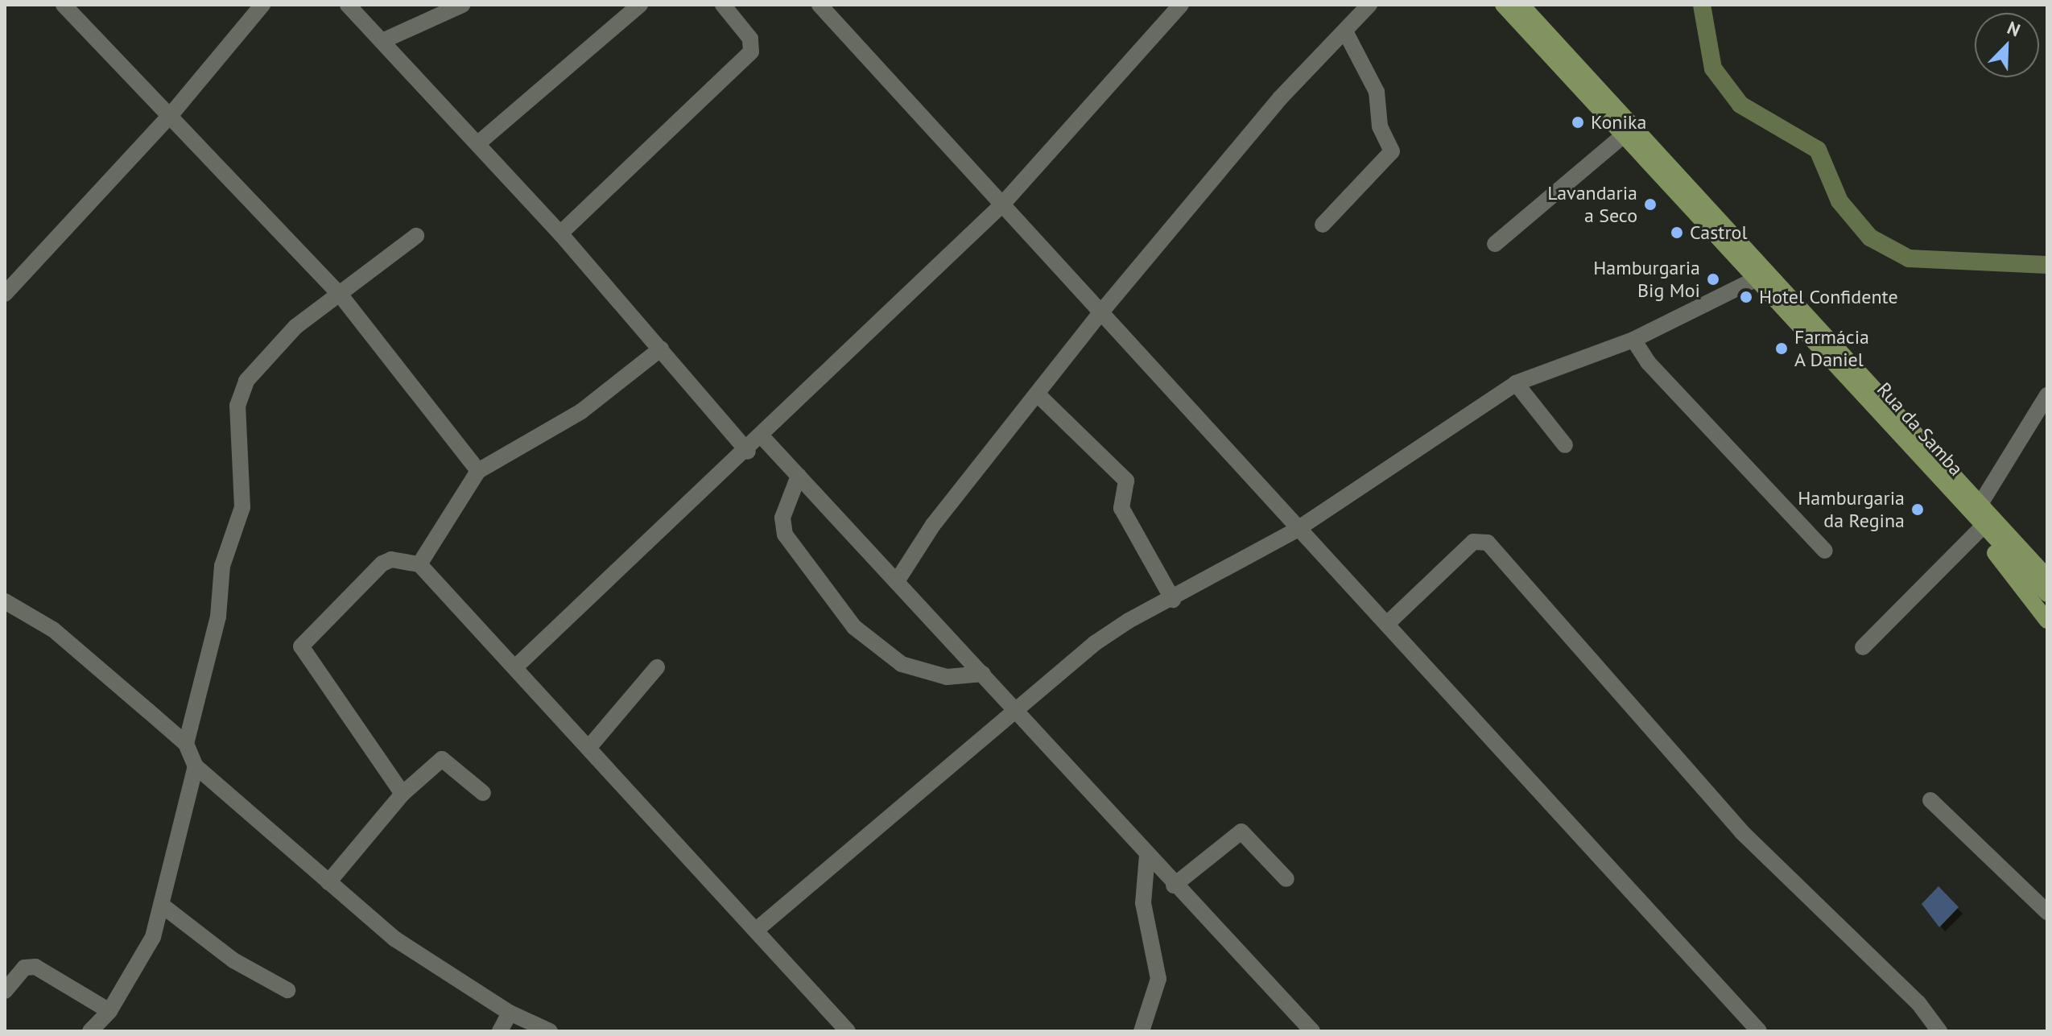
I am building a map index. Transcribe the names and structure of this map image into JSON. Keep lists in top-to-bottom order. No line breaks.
{"streets":{"main road":["Rua da Samba"]},"places":["Konika","Lavandaria a Seco","Castrol","Hamburgaria Big Moi","Hotel Confidente","Farmácia A Daniel","Hamburgaria da Regina"],"north":"top right"}
